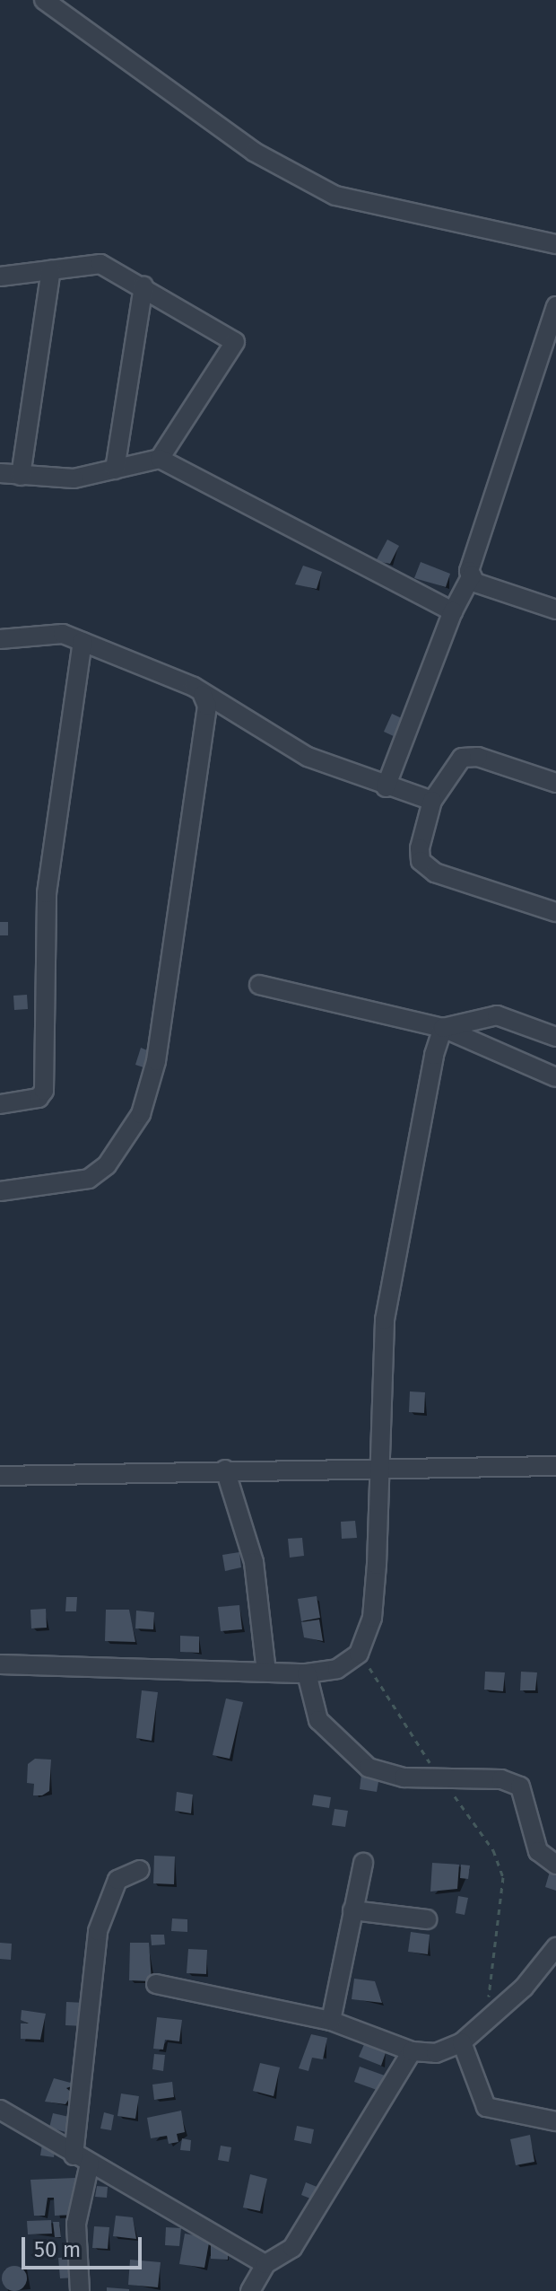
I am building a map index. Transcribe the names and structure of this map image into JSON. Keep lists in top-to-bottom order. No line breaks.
{"scale_bar":"50 m"}
